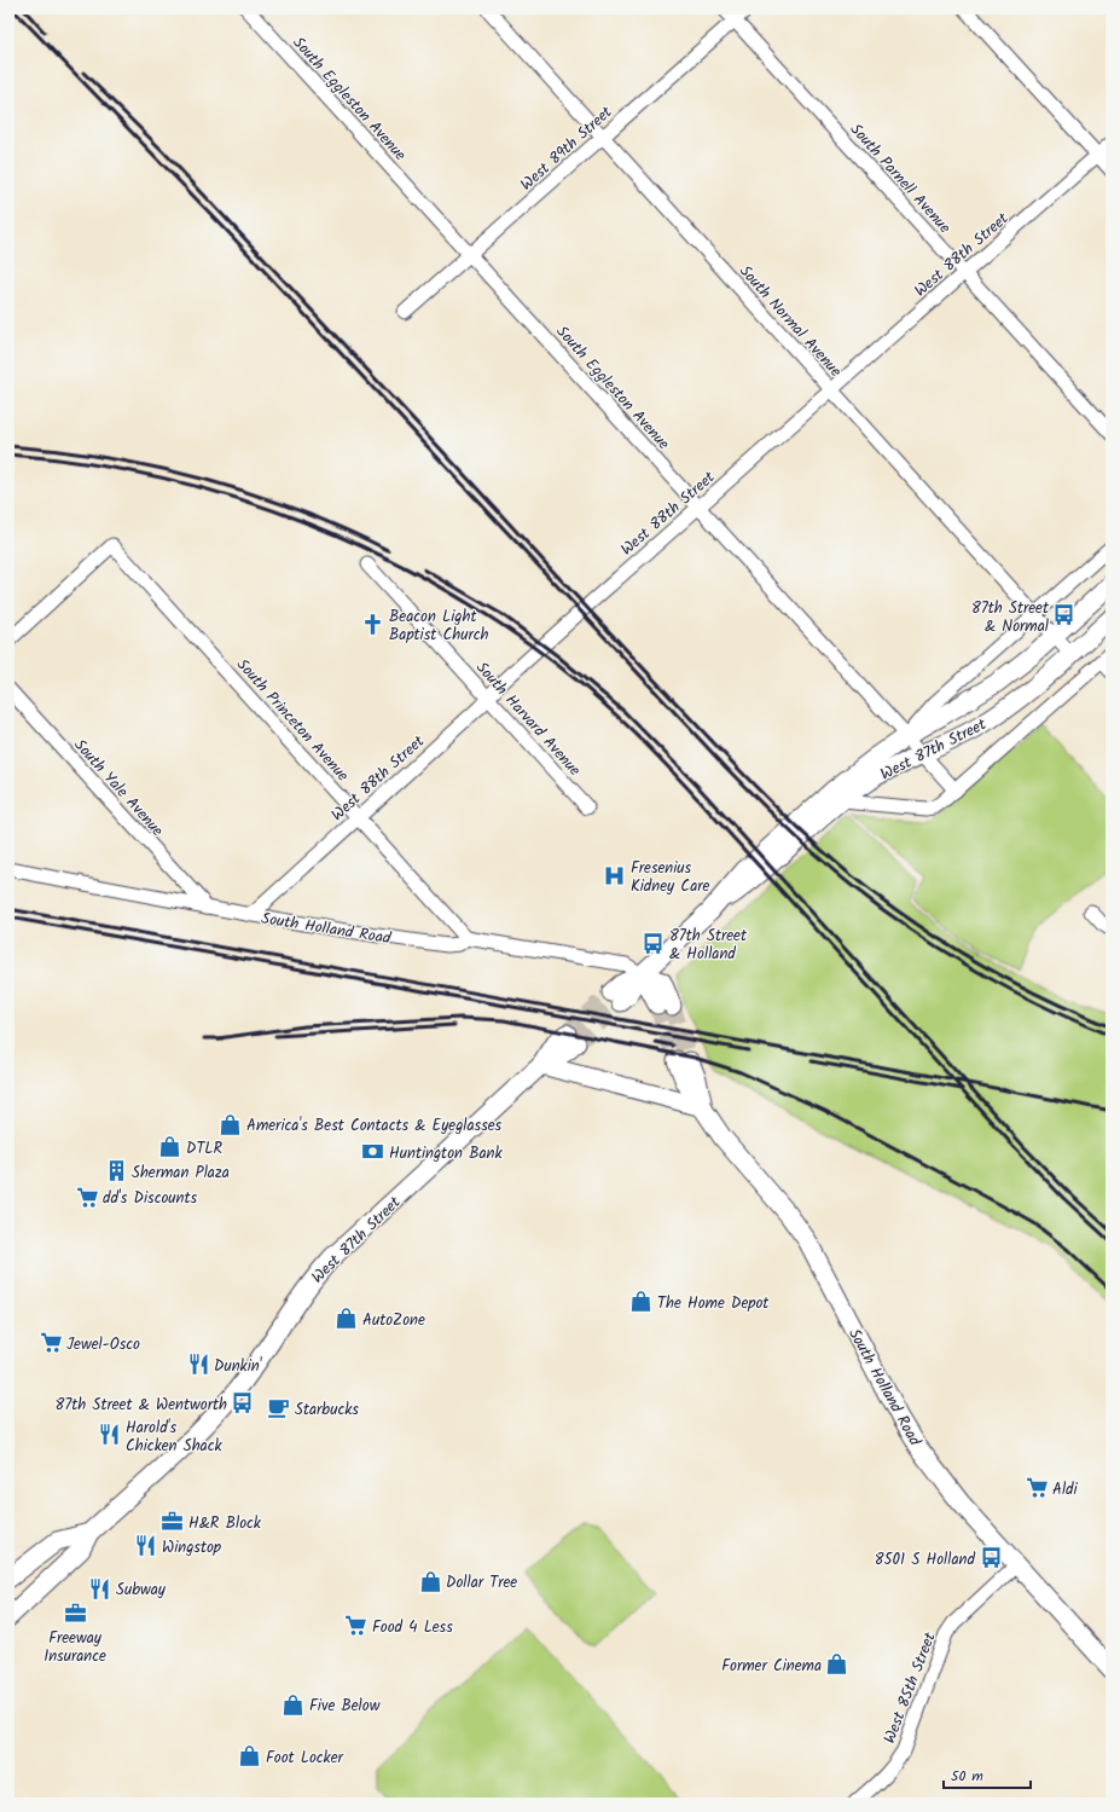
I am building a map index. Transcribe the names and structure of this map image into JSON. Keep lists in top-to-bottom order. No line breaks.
{"streets":{"main road":["West 87th Street","South Holland Road"],"street":["South Eggleston Avenue","West 89th Street","South Parnell Avenue","West 88th Street","South Normal Avenue","South Harvard Avenue","South Princeton Avenue","South Yale Avenue","West 85th Street"]},"crossings":[["South Eggleston Avenue","West 89th Street"],["South Eggleston Avenue","West 88th Street"],["South Eggleston Avenue","West 87th Street"],["West 89th Street","South Parnell Avenue"],["West 89th Street","South Normal Avenue"],["South Parnell Avenue","West 88th Street"],["West 88th Street","South Normal Avenue"],["West 88th Street","South Harvard Avenue"],["West 88th Street","South Princeton Avenue"],["West 88th Street","South Holland Road"],["South Normal Avenue","West 87th Street"],["South Princeton Avenue","South Holland Road"],["West 87th Street","South Holland Road"],["South Yale Avenue","South Holland Road"],["South Holland Road","West 85th Street"]],"places":{"bus stop":["87th Street & Normal","87th Street & Holland","87th Street & Wentworth","8501 S Holland"],"church":["Beacon Light Baptist Church"],"hospital":["Fresenius Kidney Care"],"shop":["America's Best Contacts & Eyeglasses","DTLR","The Home Depot","AutoZone","Dollar Tree","Former Cinema","Five Below","Foot Locker"],"bank":["Huntington Bank"],"building":["Sherman Plaza"],"supermarket":["dd's Discounts","Jewel-Osco","Aldi","Food 4 Less"],"restaurant":["Dunkin'","Harold's Chicken Shack","Wingstop","Subway"],"cafe":["Starbucks"],"office":["H&R Block","Freeway Insurance"]},"scale_bar":"50 m"}
